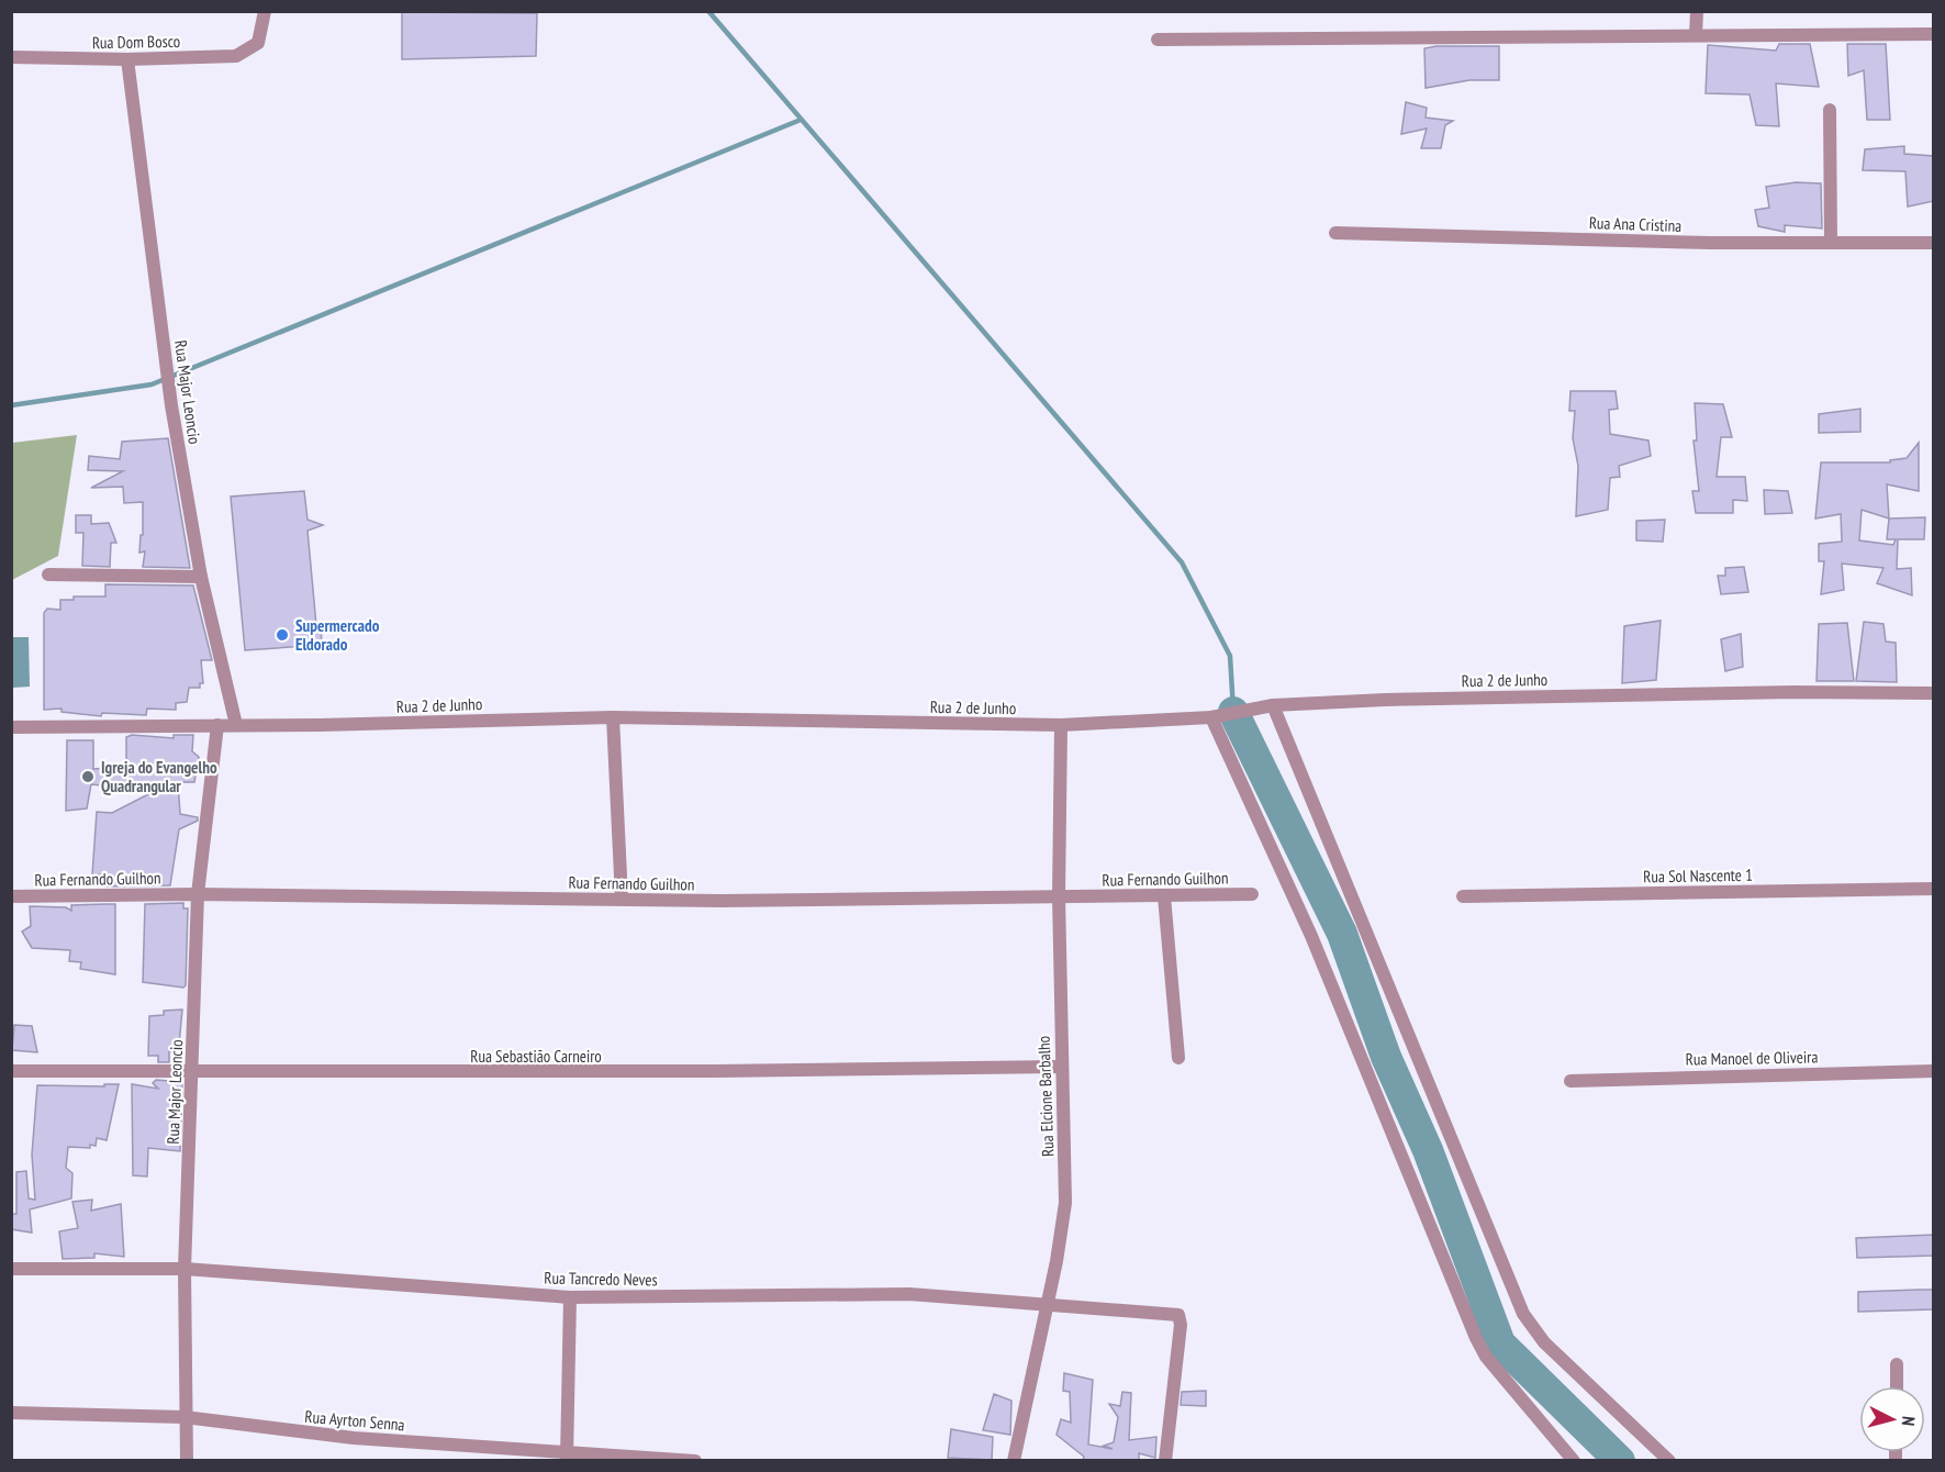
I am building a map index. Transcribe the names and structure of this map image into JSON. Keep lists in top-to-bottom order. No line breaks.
{"streets":{"street":["Rua Dom Bosco","Rua Ana Cristina","Rua Major Leoncio","Rua 2 de Junho","Rua Sol Nascente 1","Rua Fernando Guilhon","Rua Sebastião Carneiro","Rua Manoel de Oliveira","Rua Elcione Barbalho","Rua Tancredo Neves","Rua Ayrton Senna"]},"crossings":[["Rua Dom Bosco","Rua Major Leoncio"],["Rua Major Leoncio","Rua 2 de Junho"],["Rua Major Leoncio","Rua Fernando Guilhon"],["Rua Major Leoncio","Rua Sebastião Carneiro"],["Rua Major Leoncio","Rua Tancredo Neves"],["Rua Major Leoncio","Rua Ayrton Senna"],["Rua 2 de Junho","Rua Elcione Barbalho"],["Rua Fernando Guilhon","Rua Elcione Barbalho"],["Rua Sebastião Carneiro","Rua Elcione Barbalho"],["Rua Elcione Barbalho","Rua Tancredo Neves"]],"places":["Supermercado Eldorado","Igreja do Evangelho Quadrangular"],"north":"right"}
